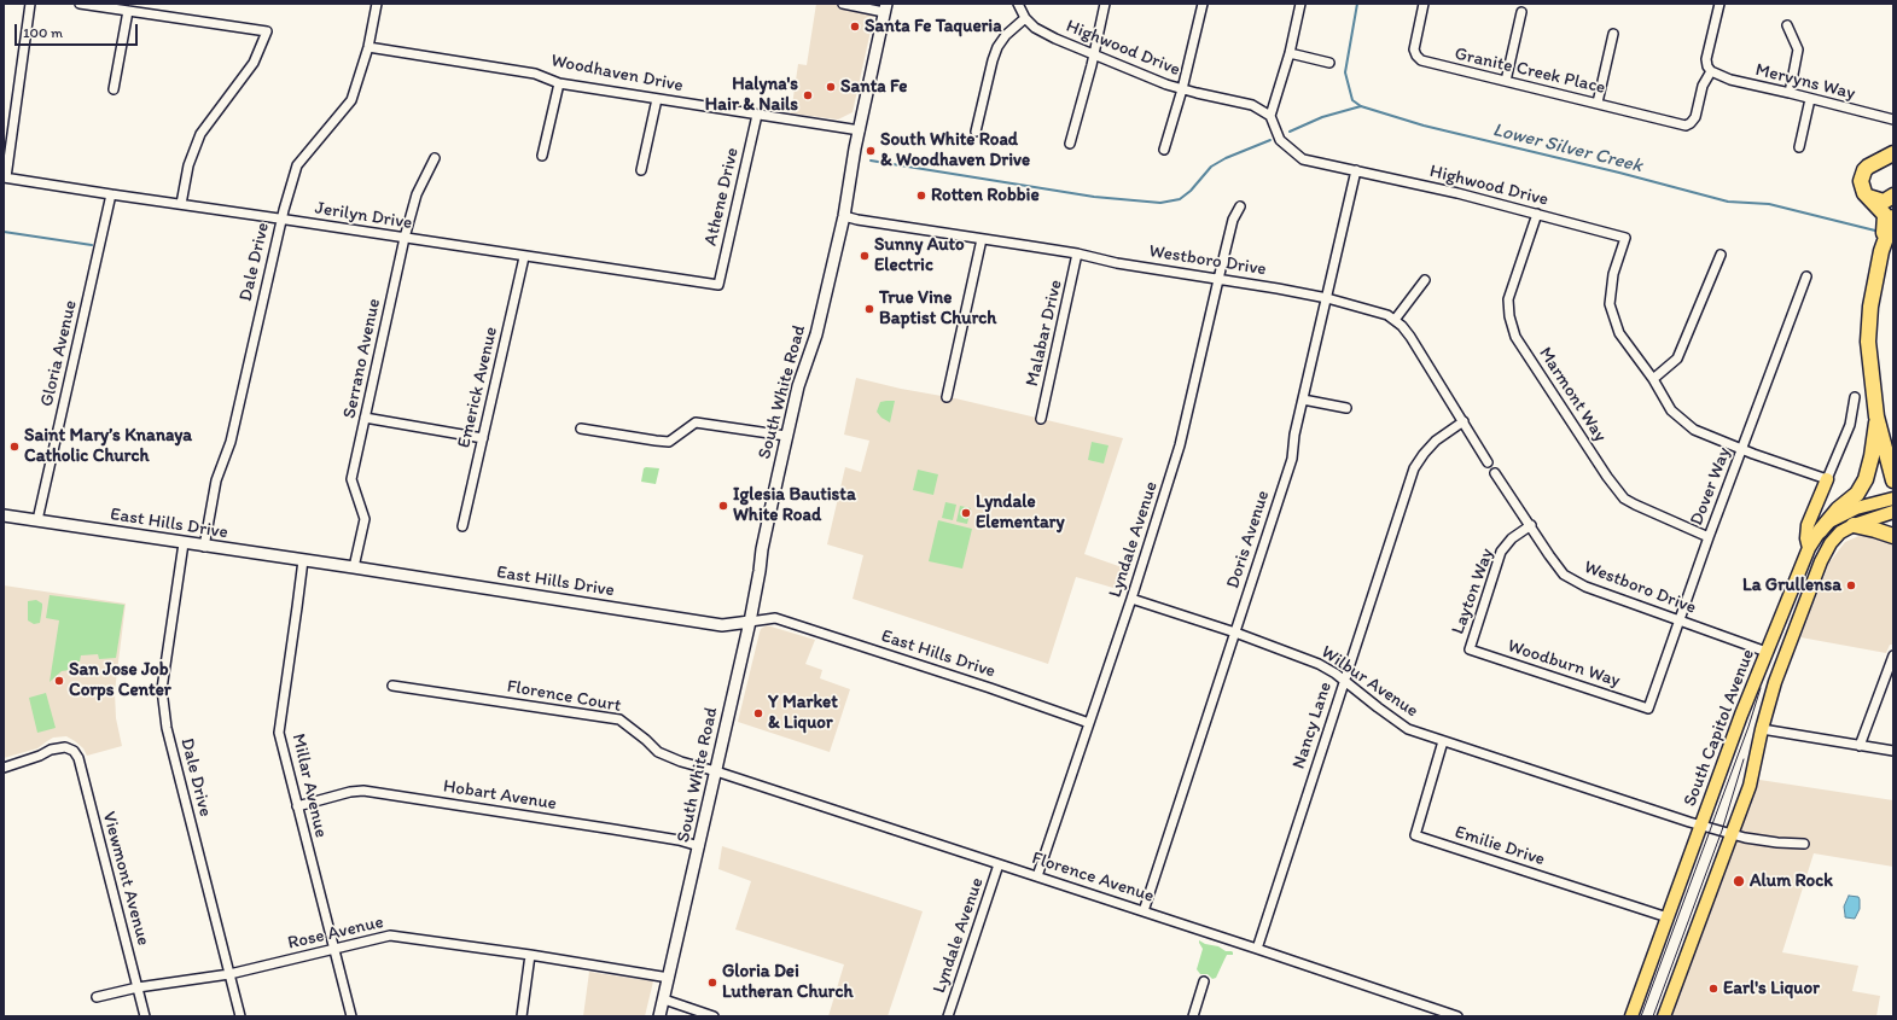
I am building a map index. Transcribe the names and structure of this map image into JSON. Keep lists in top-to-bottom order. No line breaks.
{"streets":{"main road":["South White Road","East Hills Drive","South Capitol Avenue"],"street":["Highwood Drive","Granite Creek Place","Woodhaven Drive","Mervyns Way","Athene Drive","Jerilyn Drive","Westboro Drive","Dale Drive","Malabar Drive","Gloria Avenue","Serrano Avenue","Emerick Avenue","Marmont Way","Dover Way","Lyndale Avenue","Doris Avenue","Layton Way","Woodburn Way","Wilbur Avenue","Florence Court","Nancy Lane","Millar Avenue","Hobart Avenue","Emilie Drive","Florence Avenue","Viewmont Avenue","Rose Avenue"]},"crossings":[["Highwood Drive","Marmont Way"],["Highwood Drive","Dover Way"],["Highwood Drive","Doris Avenue"],["Granite Creek Place","Mervyns Way"],["Woodhaven Drive","Athene Drive"],["Woodhaven Drive","Dale Drive"],["Woodhaven Drive","South White Road"],["Athene Drive","Jerilyn Drive"],["Jerilyn Drive","Dale Drive"],["Jerilyn Drive","Gloria Avenue"],["Jerilyn Drive","Serrano Avenue"],["Jerilyn Drive","Emerick Avenue"],["Westboro Drive","Malabar Drive"],["Westboro Drive","South White Road"],["Westboro Drive","Dover Way"],["Westboro Drive","Lyndale Avenue"],["Westboro Drive","Doris Avenue"],["Westboro Drive","Layton Way"],["Westboro Drive","Nancy Lane"],["Westboro Drive","South Capitol Avenue"],["Dale Drive","East Hills Drive"],["Dale Drive","Rose Avenue"],["Gloria Avenue","East Hills Drive"],["Serrano Avenue","East Hills Drive"],["South White Road","East Hills Drive"],["South White Road","Florence Court"],["South White Road","Hobart Avenue"],["South White Road","Florence Avenue"],["South White Road","Rose Avenue"],["Marmont Way","Dover Way"],["Dover Way","Woodburn Way"],["East Hills Drive","Lyndale Avenue"],["East Hills Drive","Millar Avenue"],["Lyndale Avenue","Wilbur Avenue"],["Lyndale Avenue","Florence Avenue"],["Doris Avenue","Wilbur Avenue"],["Doris Avenue","Florence Avenue"],["Layton Way","Woodburn Way"],["Wilbur Avenue","Nancy Lane"],["Wilbur Avenue","South Capitol Avenue"],["Wilbur Avenue","Emilie Drive"],["Florence Court","Florence Avenue"],["Nancy Lane","Florence Avenue"],["South Capitol Avenue","Emilie Drive"],["Millar Avenue","Hobart Avenue"],["Millar Avenue","Rose Avenue"],["Viewmont Avenue","Rose Avenue"]],"water":["Lower Silver Creek"],"places":["Santa Fe Taqueria","Santa Fe","Halyna's Hair & Nails","South White Road & Woodhaven Drive","Rotten Robbie","Sunny Auto Electric","True Vine Baptist Church","Saint Mary’s Knanaya Catholic Church","Iglesia Bautista White Road","Lyndale Elementary","La Grullensa","San Jose Job Corps Center","Y Market & Liquor","Alum Rock","Gloria Dei Lutheran Church","Earl's Liquor"],"scale_bar":"100 m"}
